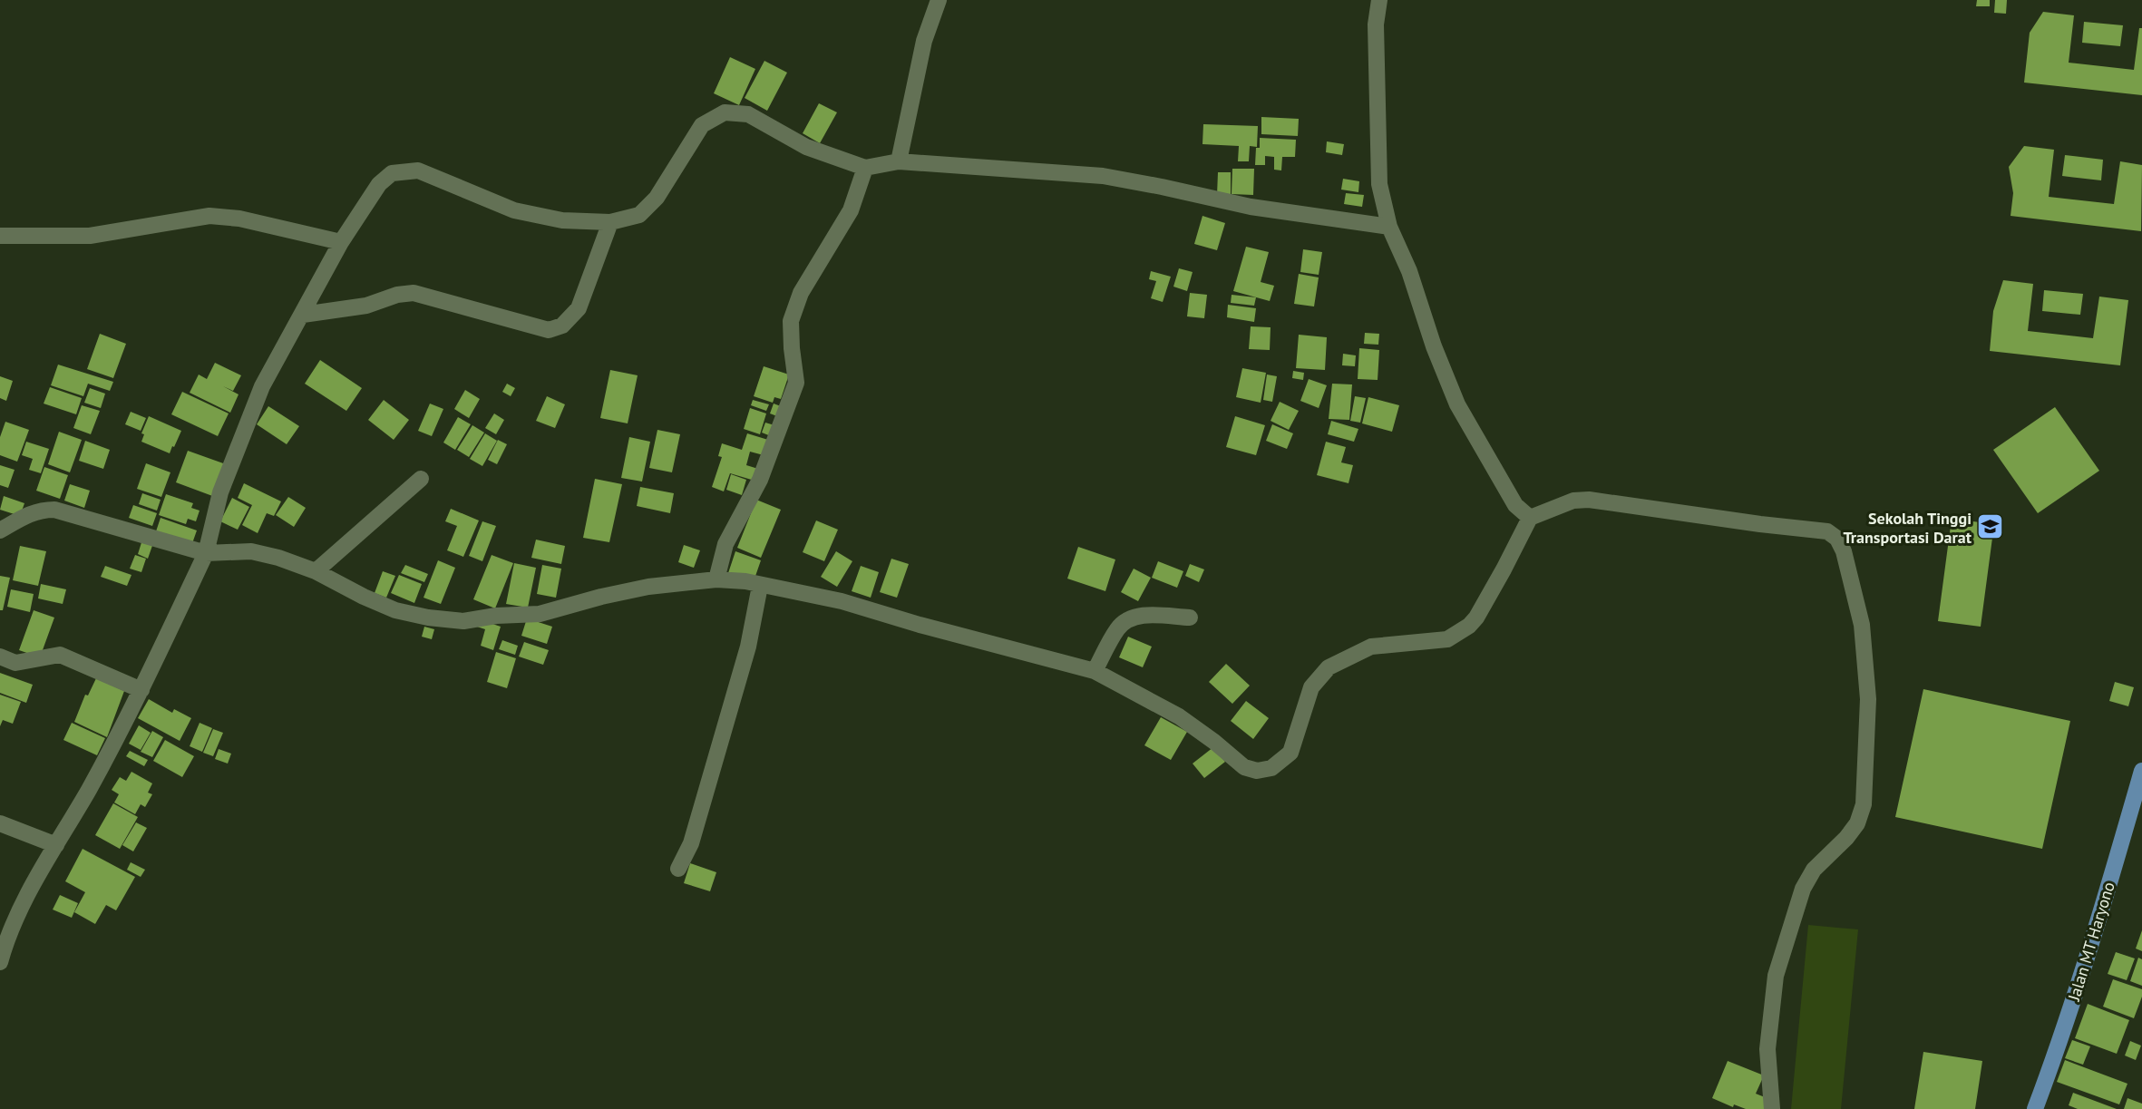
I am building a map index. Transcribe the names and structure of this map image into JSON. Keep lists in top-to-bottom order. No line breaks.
{"streets":{"main road":["Jalan MT Haryono"]},"places":{"school or university":["Sekolah Tinggi Transportasi Darat"]}}
